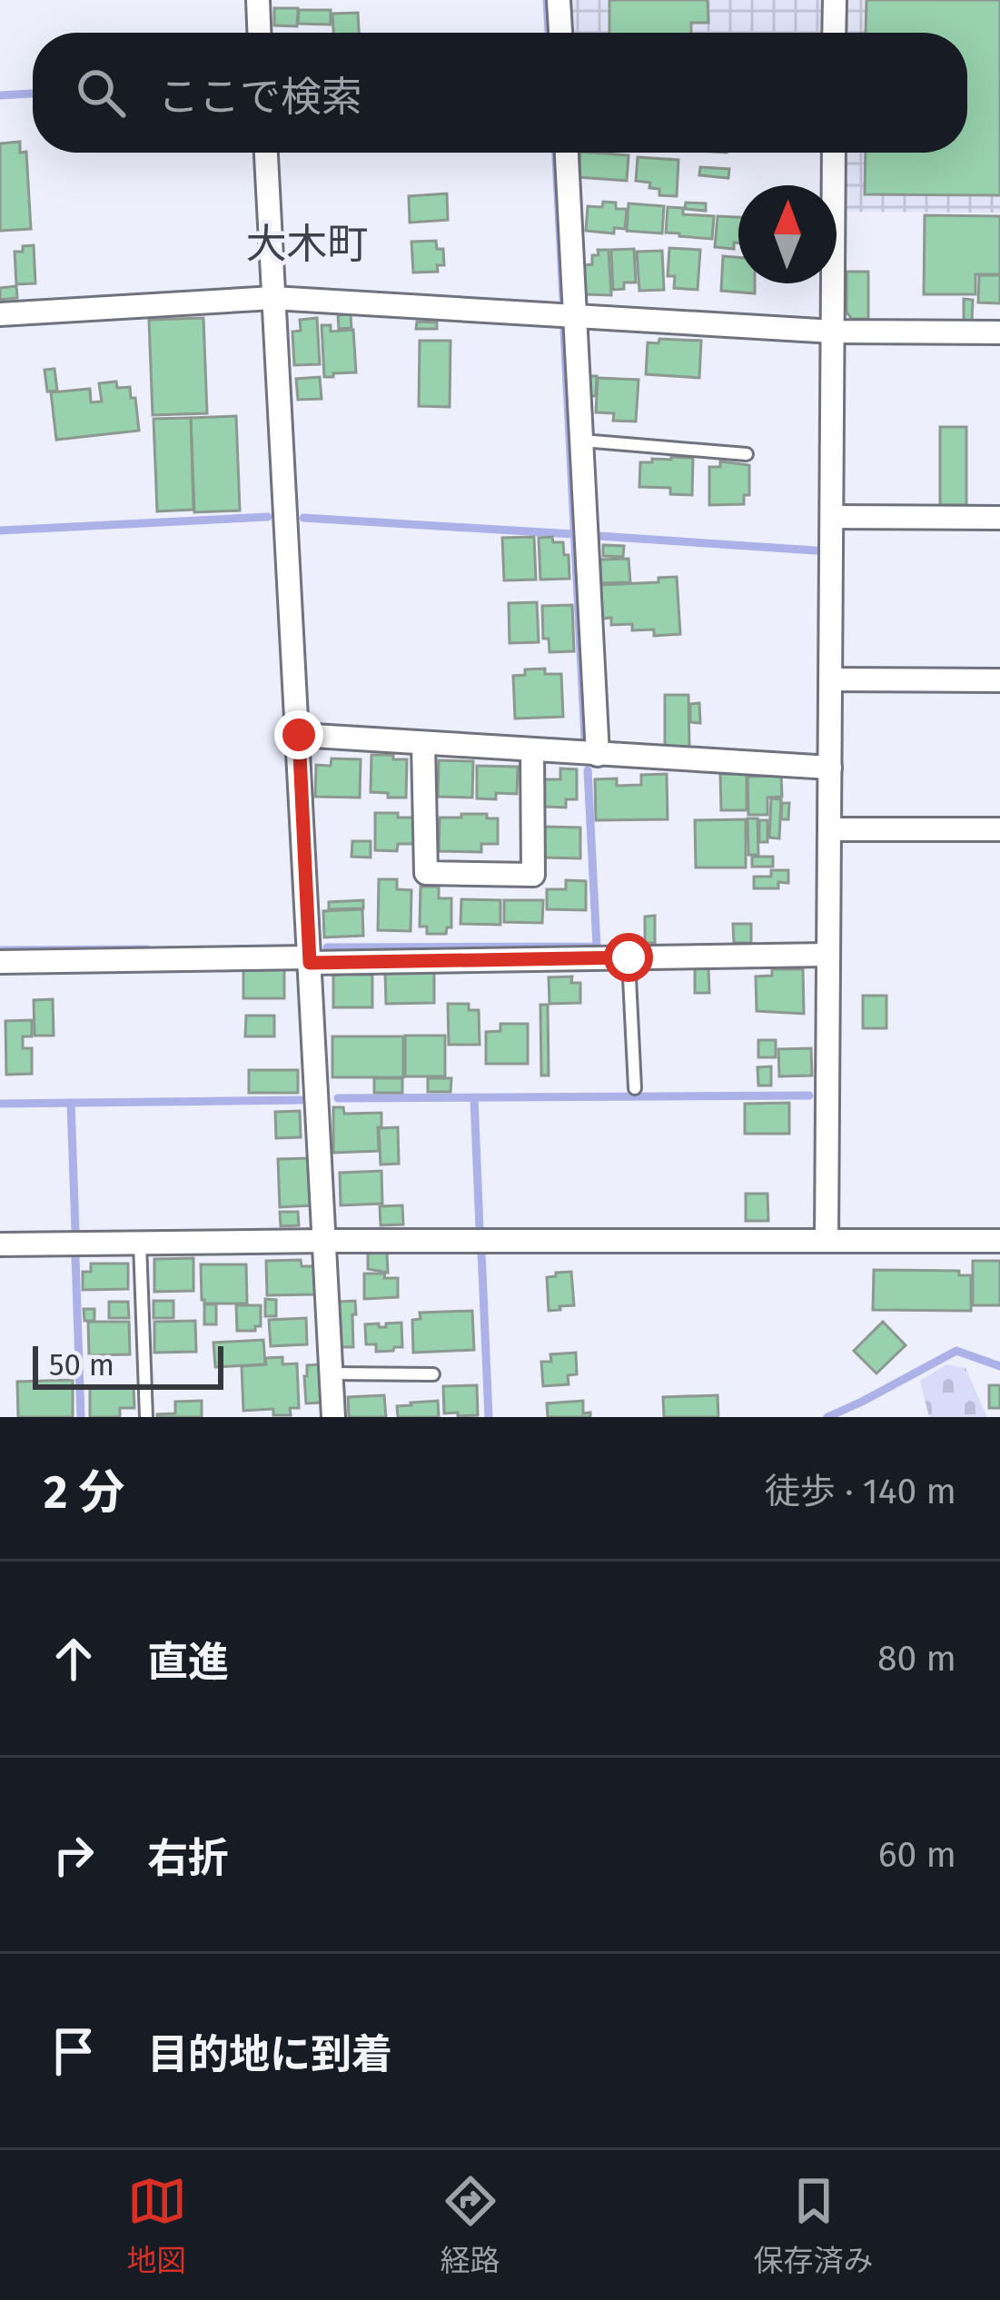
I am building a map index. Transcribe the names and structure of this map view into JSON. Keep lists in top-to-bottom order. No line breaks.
{"districts":["大木町"],"scale_bar":"50 m","north":"top","page":{"search":"ここで検索","scale":"50 m","heading":["2 分","徒歩 · 140 m"],"list":[["直進","80 m"],["右折","60 m"],"目的地に到着"],"nav":["地図","経路","保存済み"]}}
